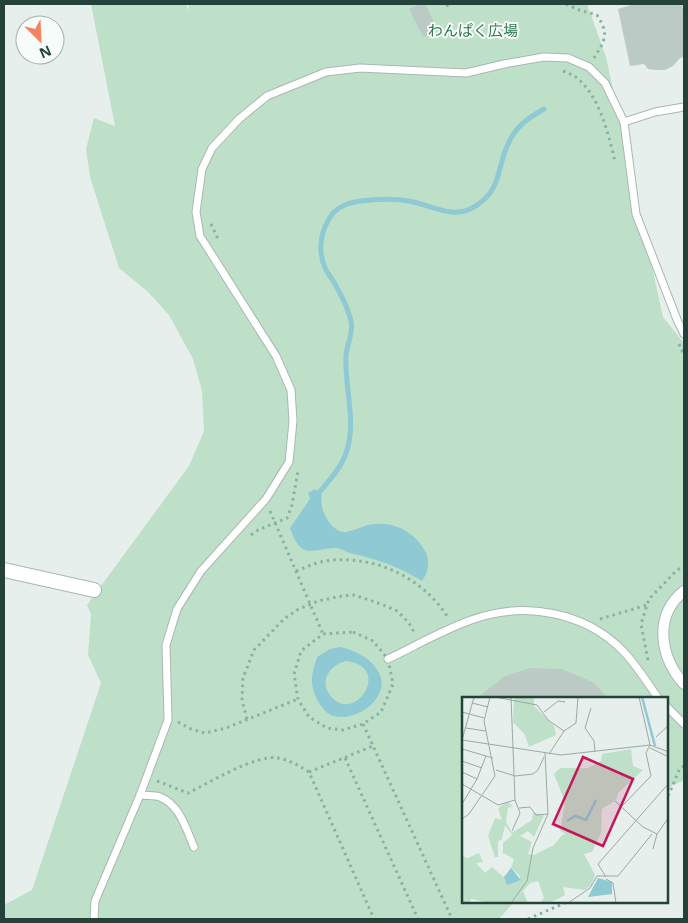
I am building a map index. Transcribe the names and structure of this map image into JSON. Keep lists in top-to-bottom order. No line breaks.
{"parks":["わんぱく広場"],"north":"bottom right"}
